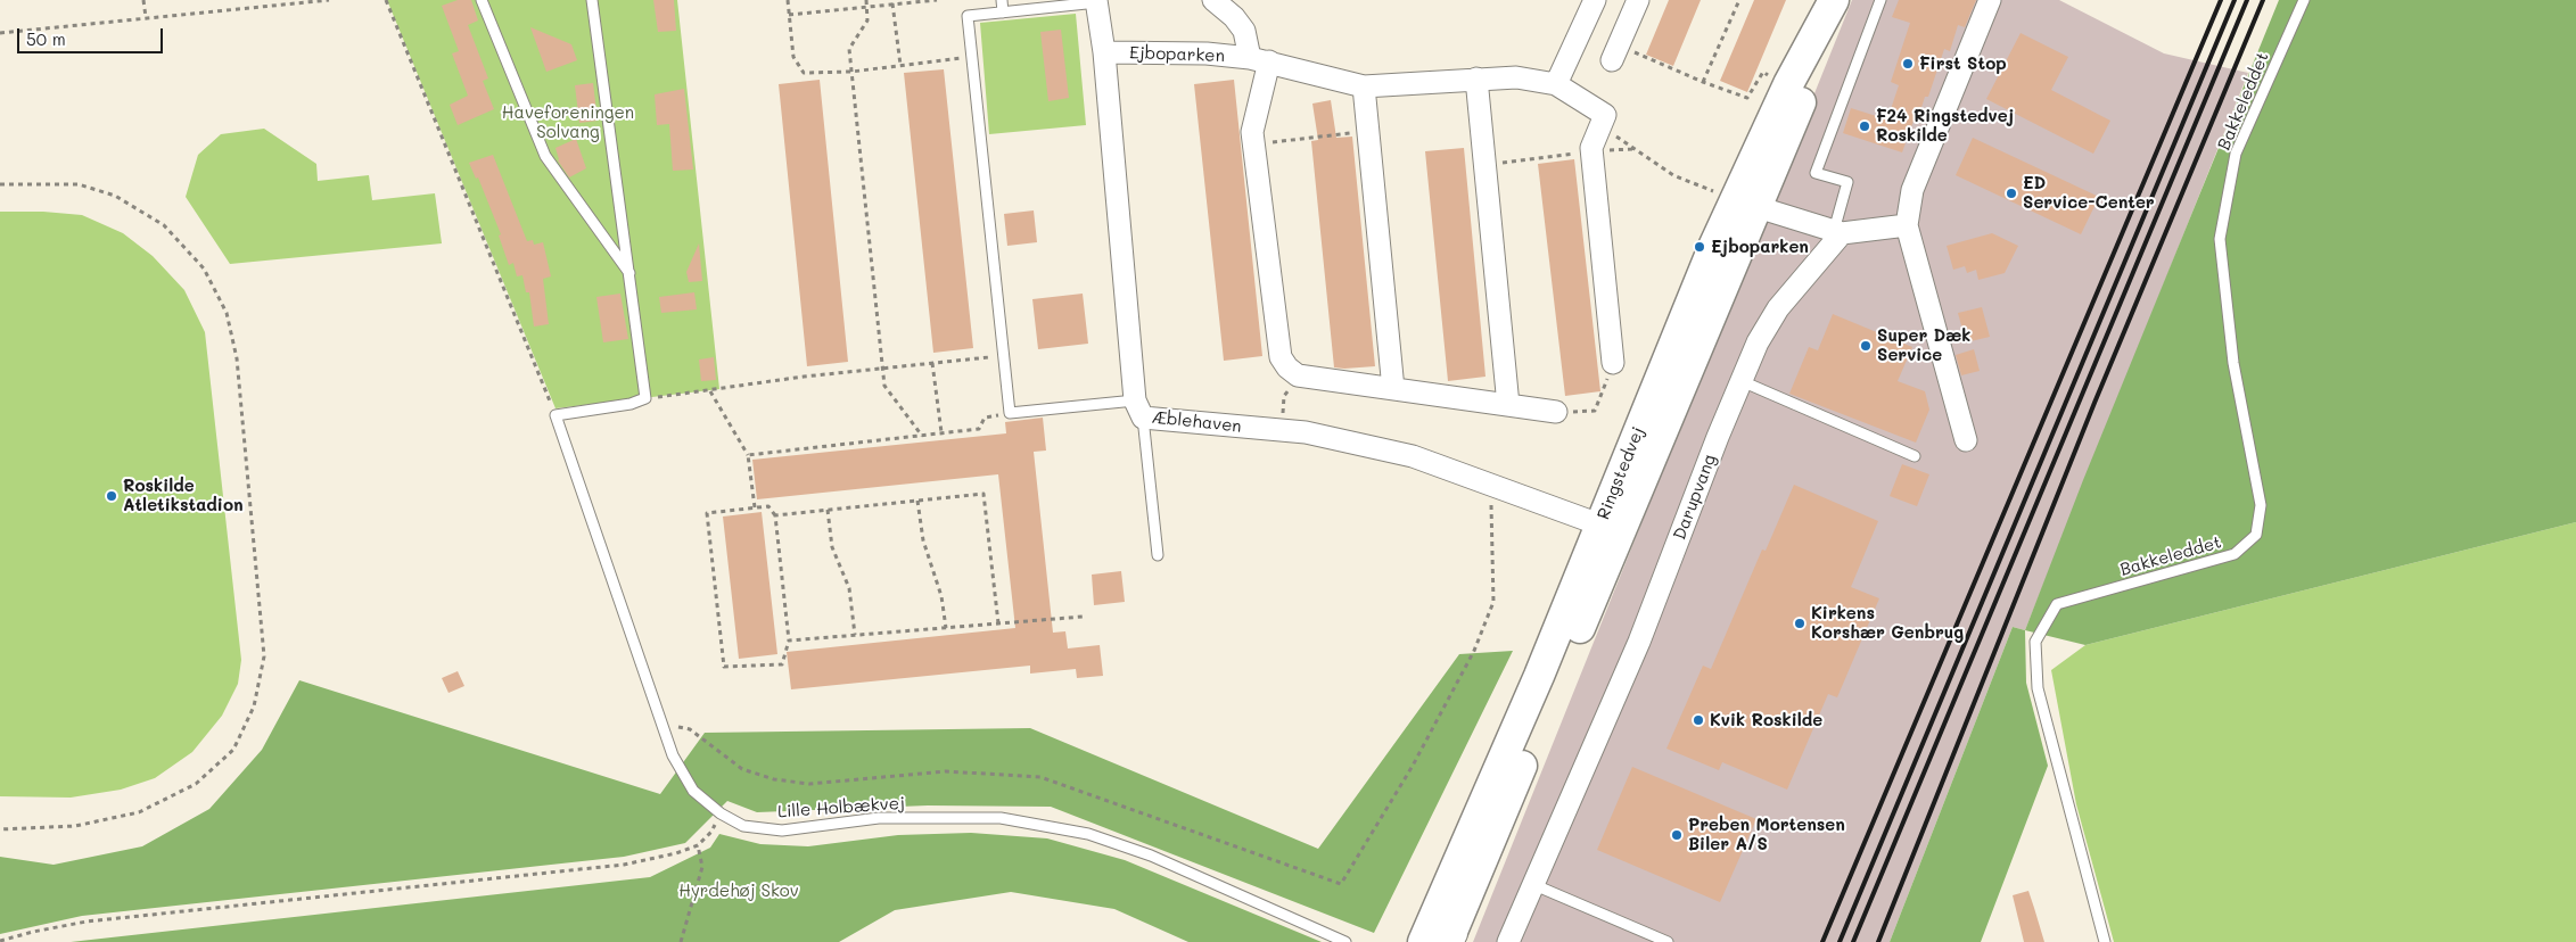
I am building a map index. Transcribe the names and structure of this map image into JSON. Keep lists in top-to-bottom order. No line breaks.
{"streets":{"street":["Ejboparken","Æblehaven","Ringstedvej","Darupvang"],"lane":["Bakkeleddet","Lille Holbækvej"]},"crossings":[["Ejboparken","Æblehaven"],["Æblehaven","Ringstedvej"]],"parks":["Haveforeningen Solvang","Hyrdehøj Skov"],"places":["First Stop","F24 Ringstedvej Roskilde","ED Service-Center","Ejboparken","Super Dæk Service","Roskilde Atletikstadion","Kirkens Korshær Genbrug","Kvik Roskilde","Preben Mortensen Biler A/S"],"scale_bar":"50 m"}
